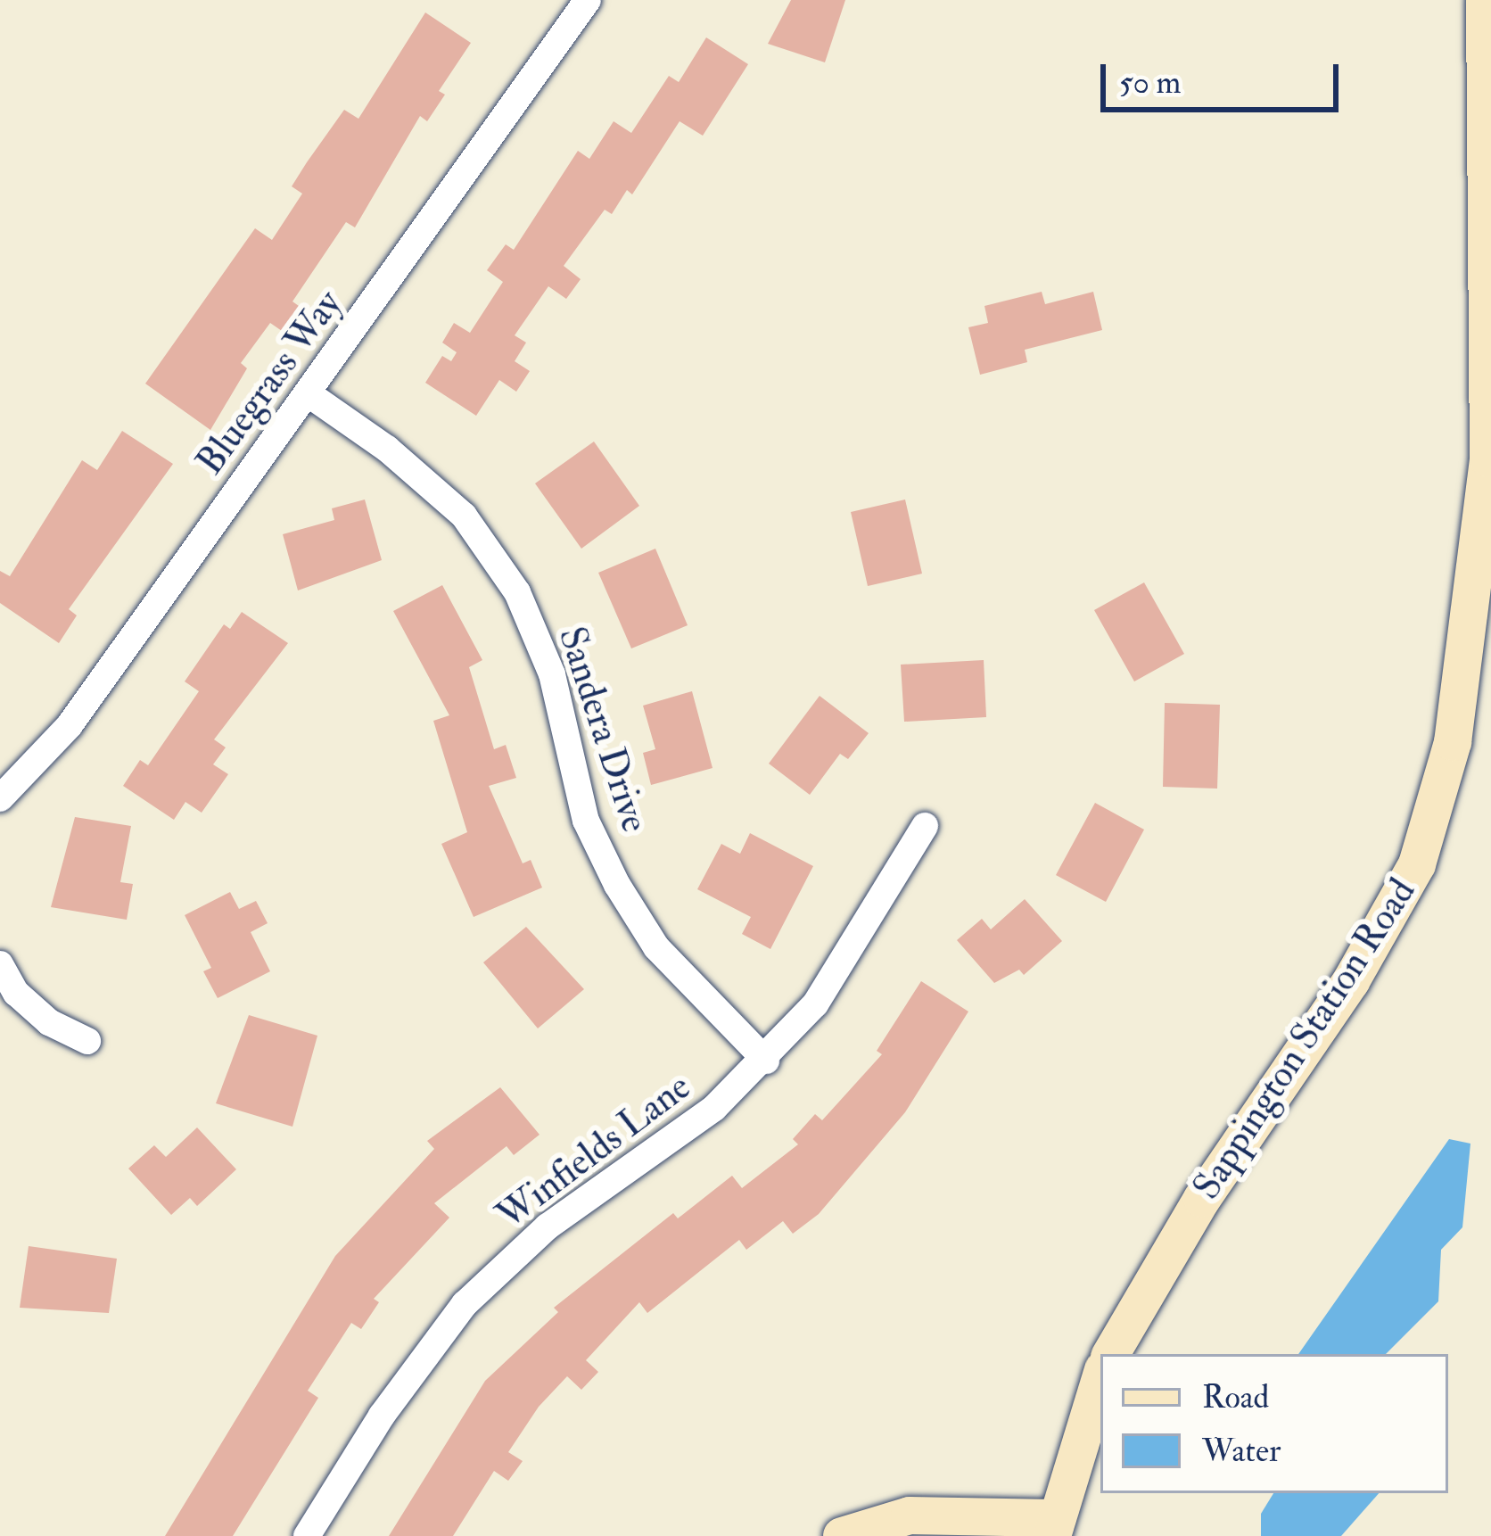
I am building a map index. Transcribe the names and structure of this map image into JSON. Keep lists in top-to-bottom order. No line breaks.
{"streets":{"main road":["Sappington Station Road"],"street":["Bluegrass Way","Sandera Drive","Winfields Lane"]},"crossings":[["Bluegrass Way","Sandera Drive"],["Sandera Drive","Winfields Lane"]],"legend":["Road","Water"],"scale_bar":"50 m"}
